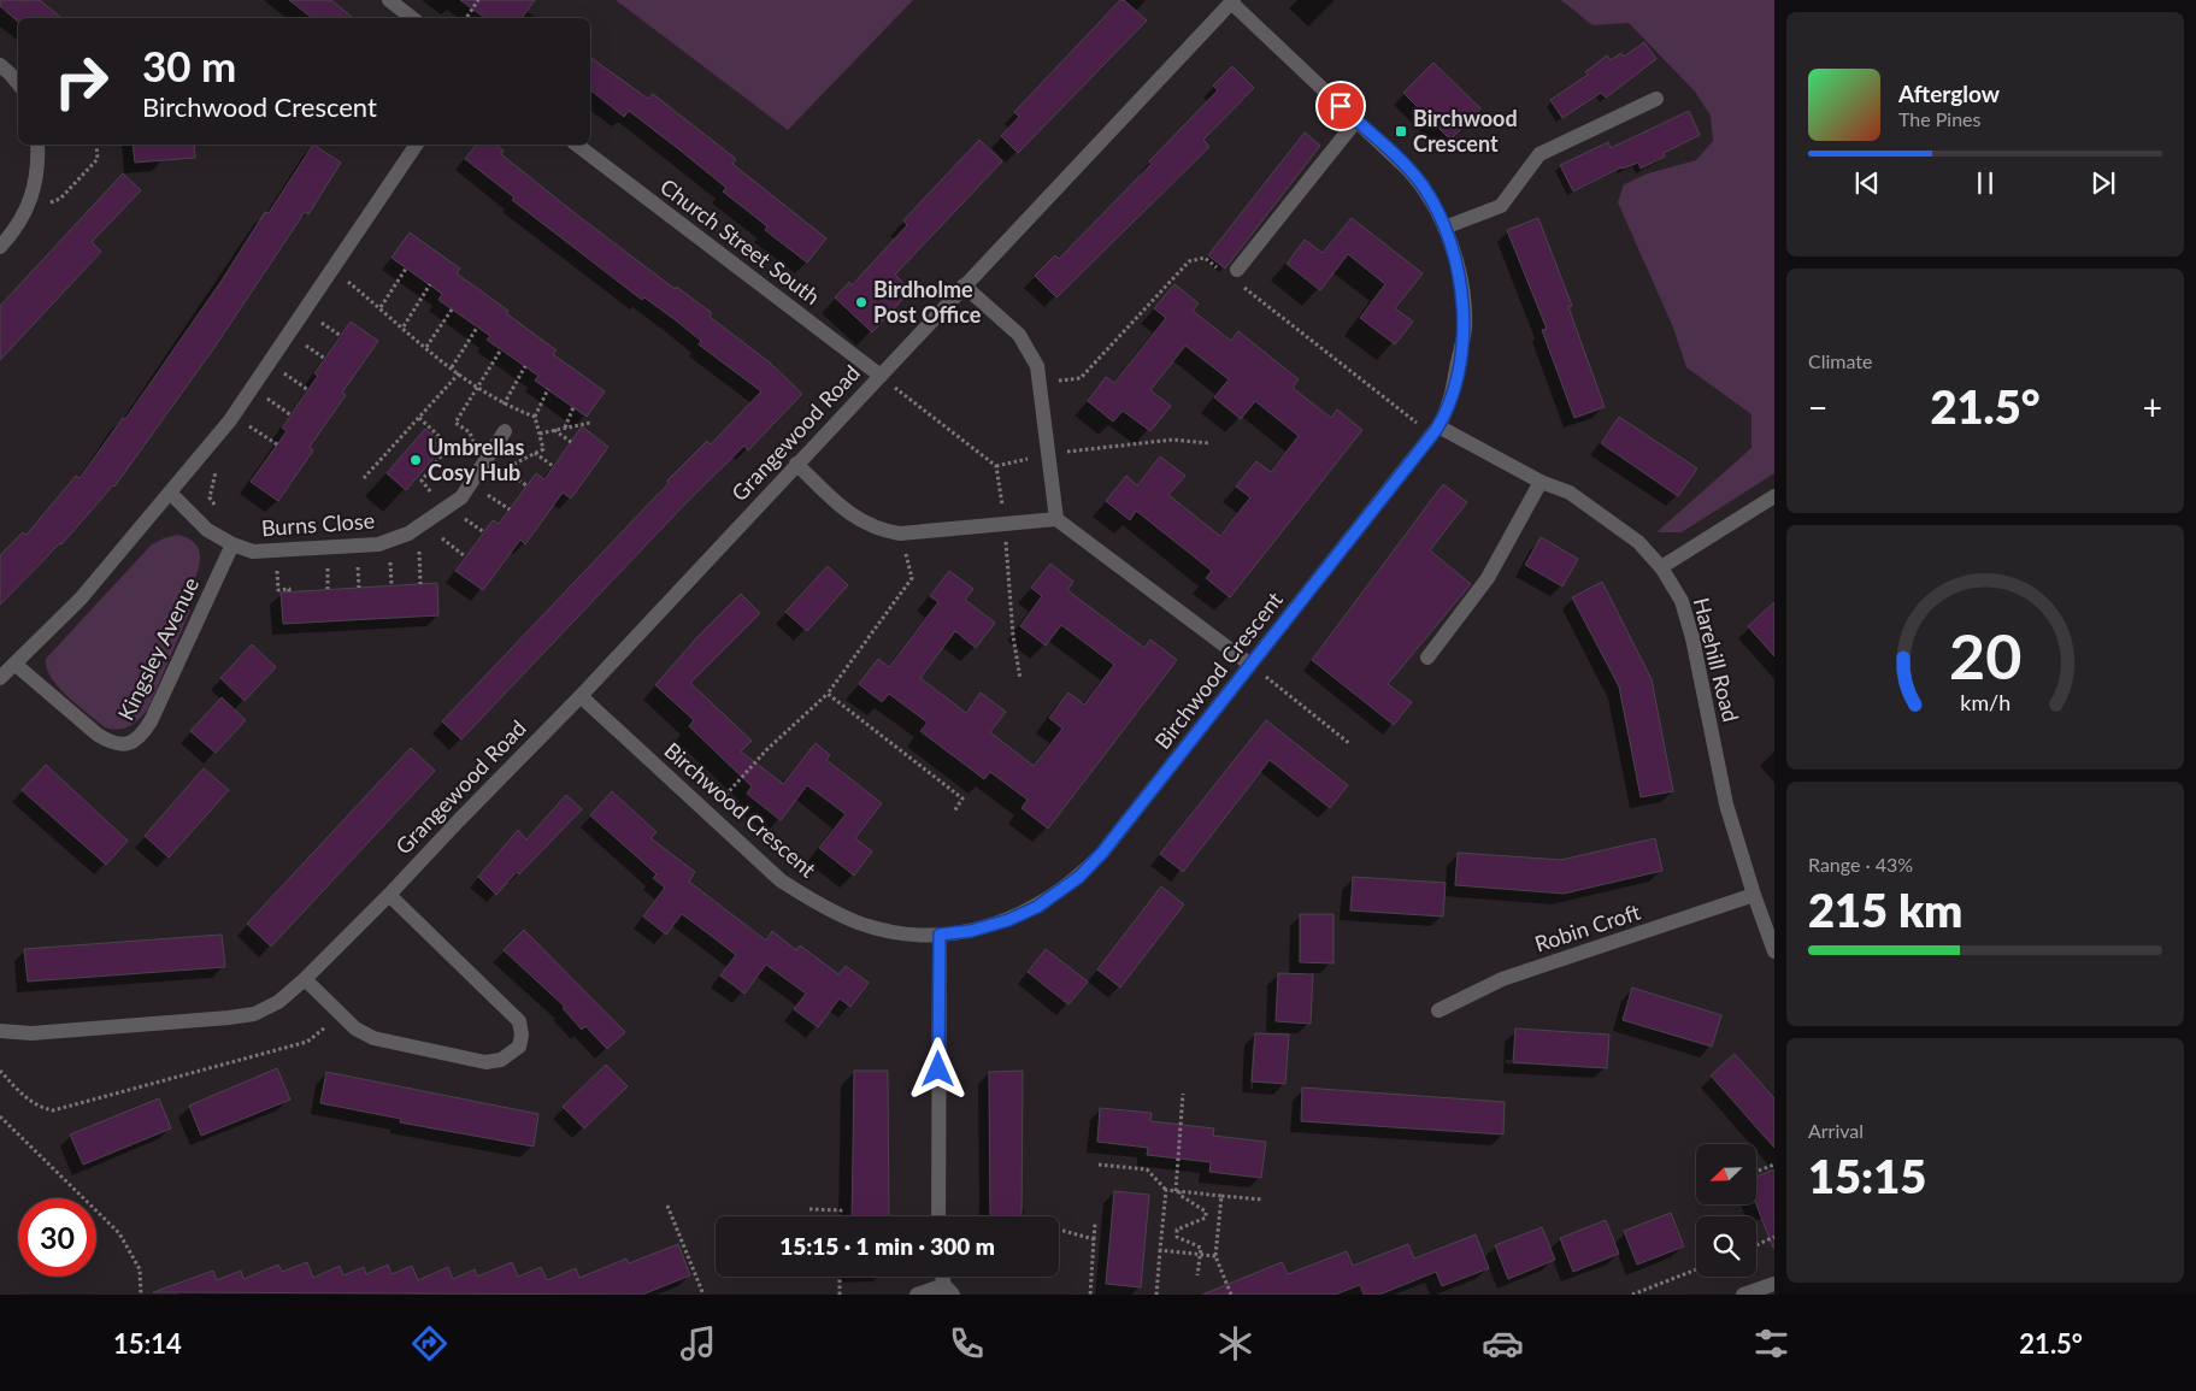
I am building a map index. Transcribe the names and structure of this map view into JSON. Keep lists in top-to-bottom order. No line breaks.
{"streets":{"street":["Church Street South","Grangewood Road","Burns Close","Kingsley Avenue","Harehill Road","Birchwood Crescent","Robin Croft"]},"crossings":[["Church Street South","Grangewood Road"],["Grangewood Road","Birchwood Crescent"],["Burns Close","Kingsley Avenue"],["Harehill Road","Birchwood Crescent"],["Harehill Road","Robin Croft"]],"places":{"transit":["Birchwood Crescent"],"other":["Birdholme Post Office","Umbrellas Cosy Hub"]},"north":"bottom left","page":{"turn":["30 m","Birchwood Crescent"],"song":["Afterglow","The Pines"],"tile":["Climate",["Range · 43%","215 km"],["Arrival","15:15"]],"heat":["−","21.5°","+"],"limit":"30","trip":"15:15 · 1 min · 300 m","tabs":["15:14","21.5°"],"gauge":["20","km/h"]}}
